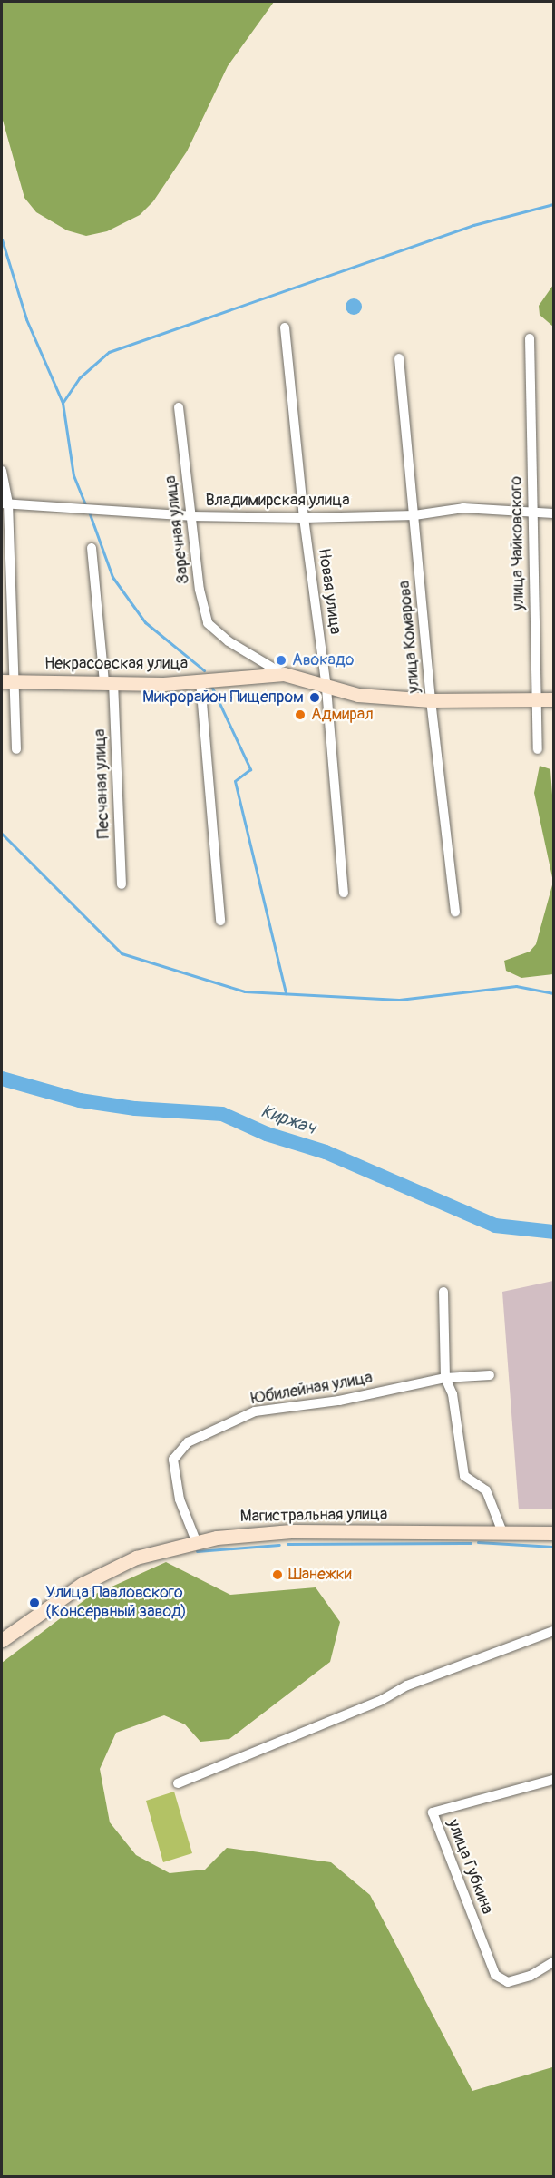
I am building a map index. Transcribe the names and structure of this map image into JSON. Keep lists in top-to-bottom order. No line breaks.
{"streets":{"main road":["Некрасовская улица","Магистральная улица"],"street":["Владимирская улица","Заречная улица","улица Чайковского","Новая улица","улица Комарова","Песчаная улица","Юбилейная улица","улица Губкина"]},"crossings":[["Владимирская улица","Заречная улица"],["Владимирская улица","улица Чайковского"],["Владимирская улица","Новая улица"],["Владимирская улица","улица Комарова"],["Заречная улица","Некрасовская улица"],["улица Чайковского","Некрасовская улица"],["Новая улица","Некрасовская улица"],["улица Комарова","Некрасовская улица"],["Некрасовская улица","Песчаная улица"],["Юбилейная улица","Магистральная улица"]],"water":["Киржач"],"places":["Авокадо","Микрорайон Пищепром","Адмирал","Шанежки","Улица Павловского (Консервный завод)"]}
